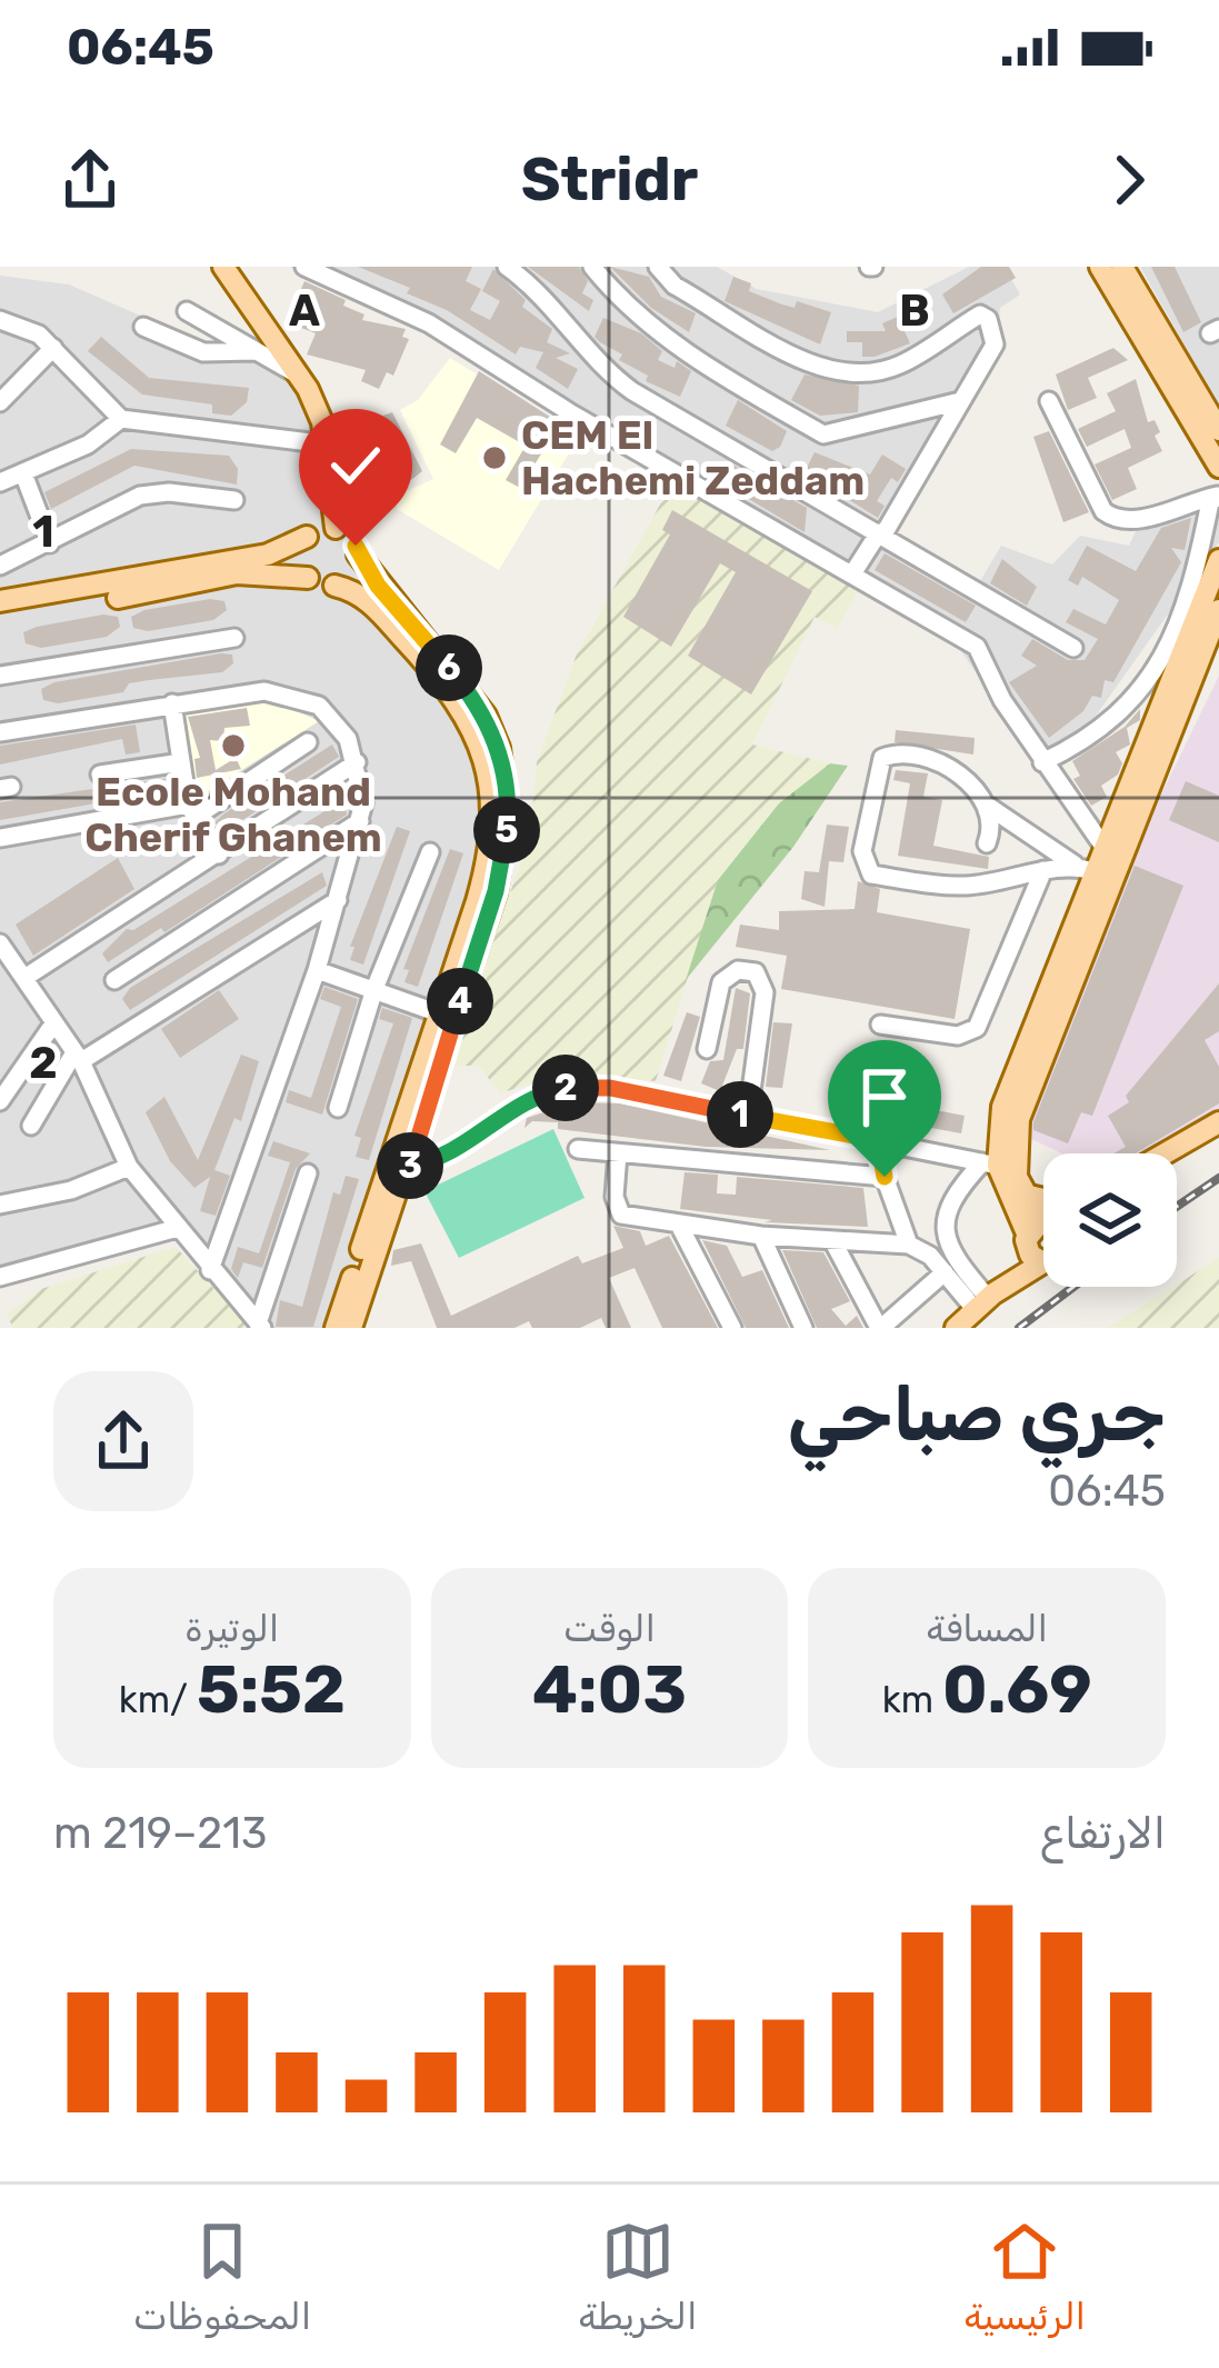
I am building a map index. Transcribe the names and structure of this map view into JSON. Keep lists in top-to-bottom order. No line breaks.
{"places":["CEM El Hachemi Zeddam","Ecole Mohand Cherif Ghanem"],"page":{"status":"06:45","header":"Stridr","pins":["6","5","4","2","1","3"],"heading":["جري صباحي","06:45"],"stats":[["المسافة","0.69 km"],["الوقت","4:03"],["الوتيرة","5:52 /km"]],"chart":["الارتفاع","213–219 m"],"tabs":["الرئيسية","الخريطة","المحفوظات"]},"grid":{"columns":["A","B"],"rows":["1","2"]}}
